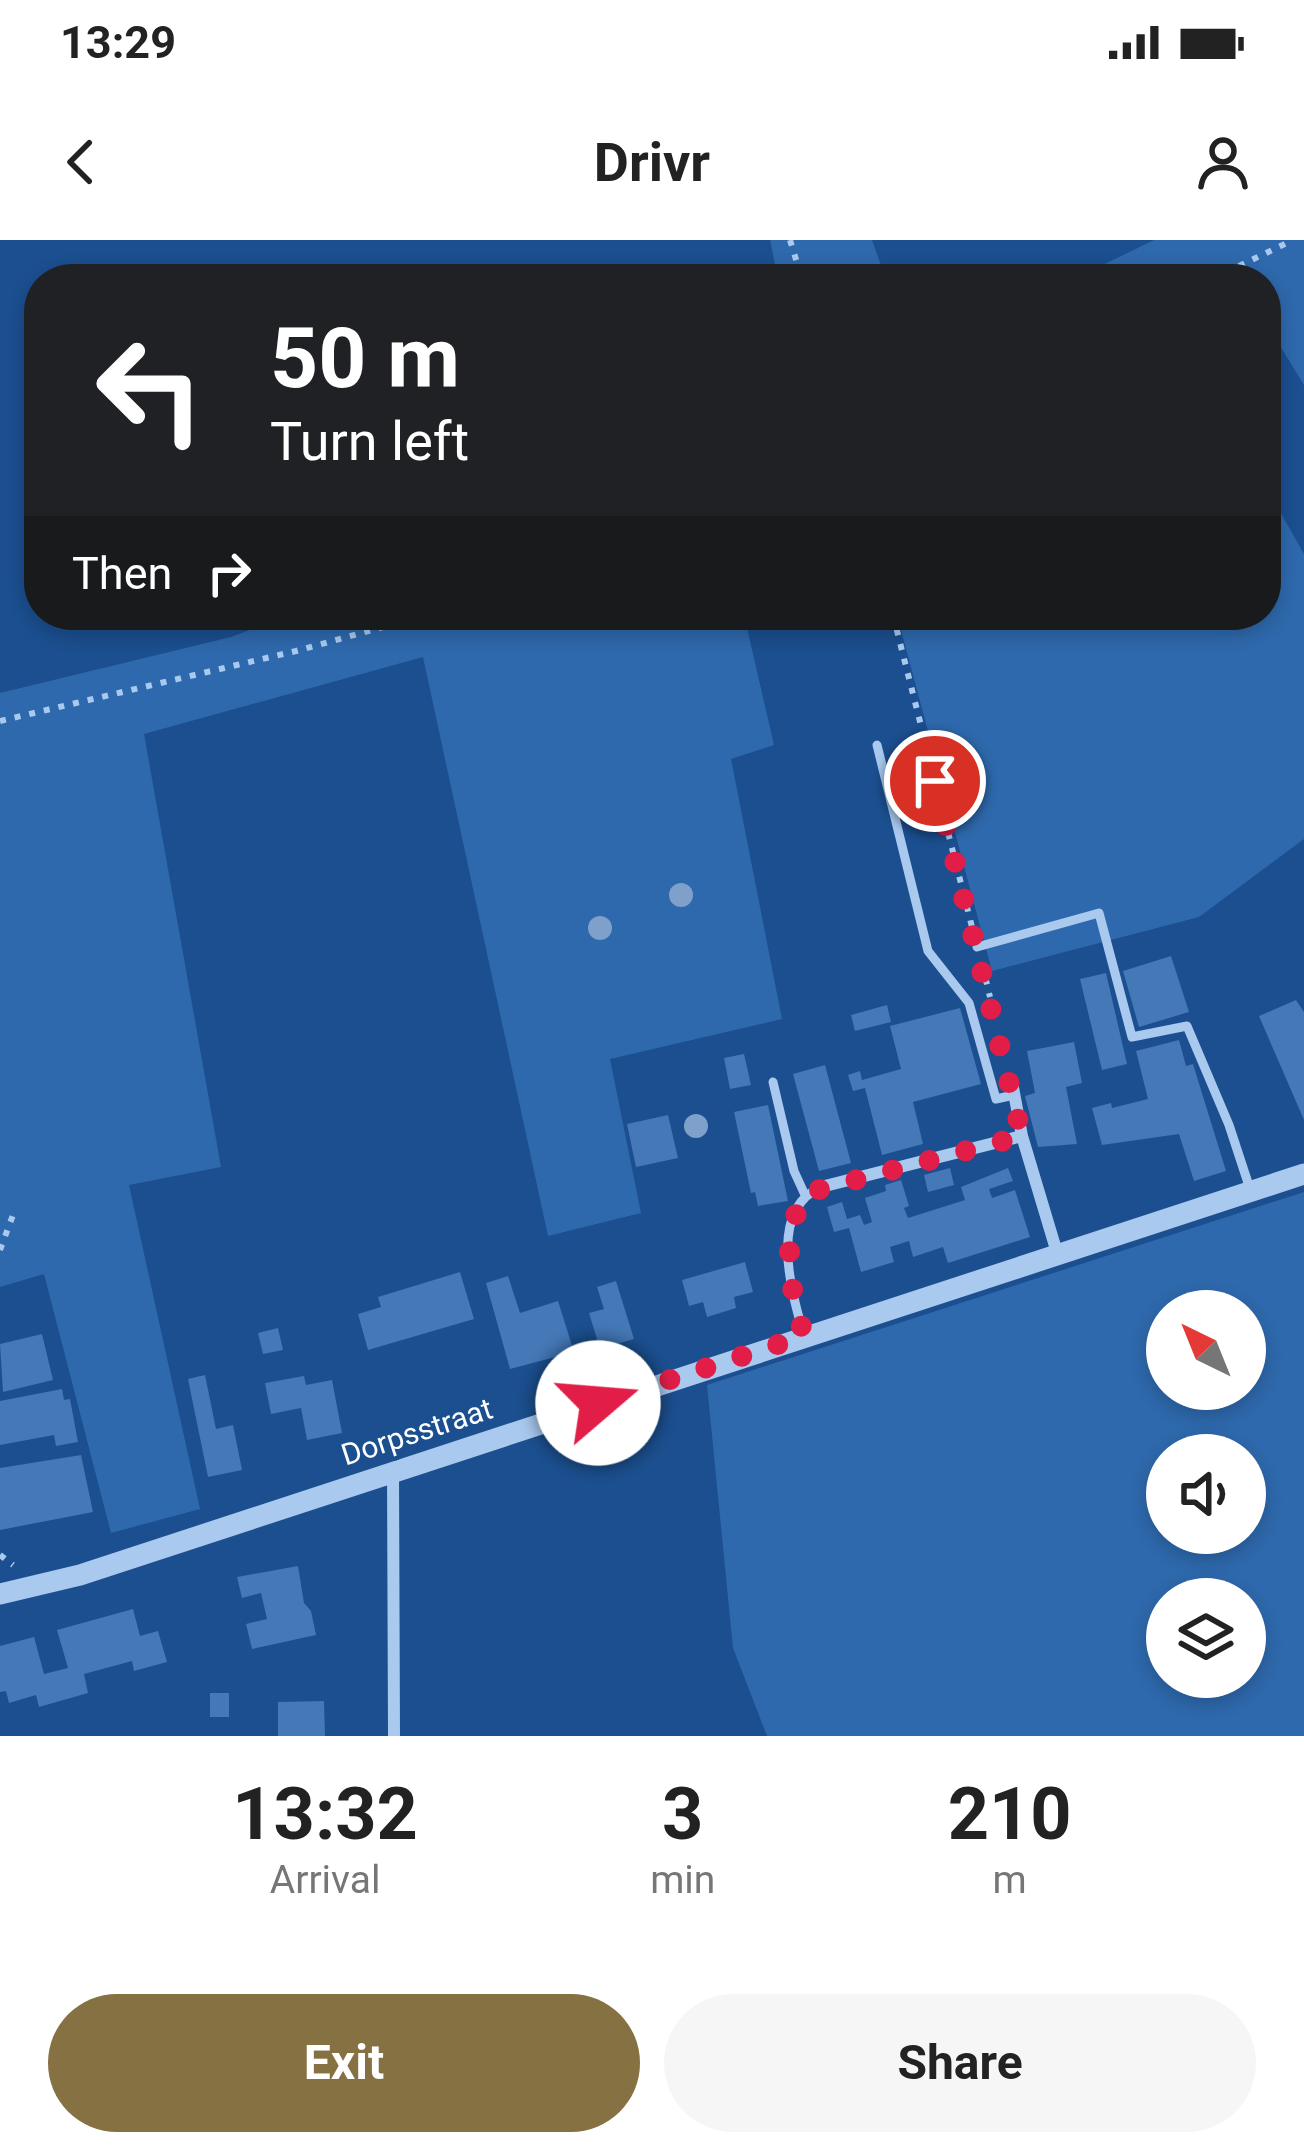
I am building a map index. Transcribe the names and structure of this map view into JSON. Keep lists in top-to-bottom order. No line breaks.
{"streets":{"street":["Dorpsstraat"]},"north":"top left","page":{"status":"13:29","header":"Drivr","turn":["50 m","Turn left"],"then":"Then","eta":["13:32","Arrival","3","min","210","m"],"buttons":["Exit","Share"]}}
